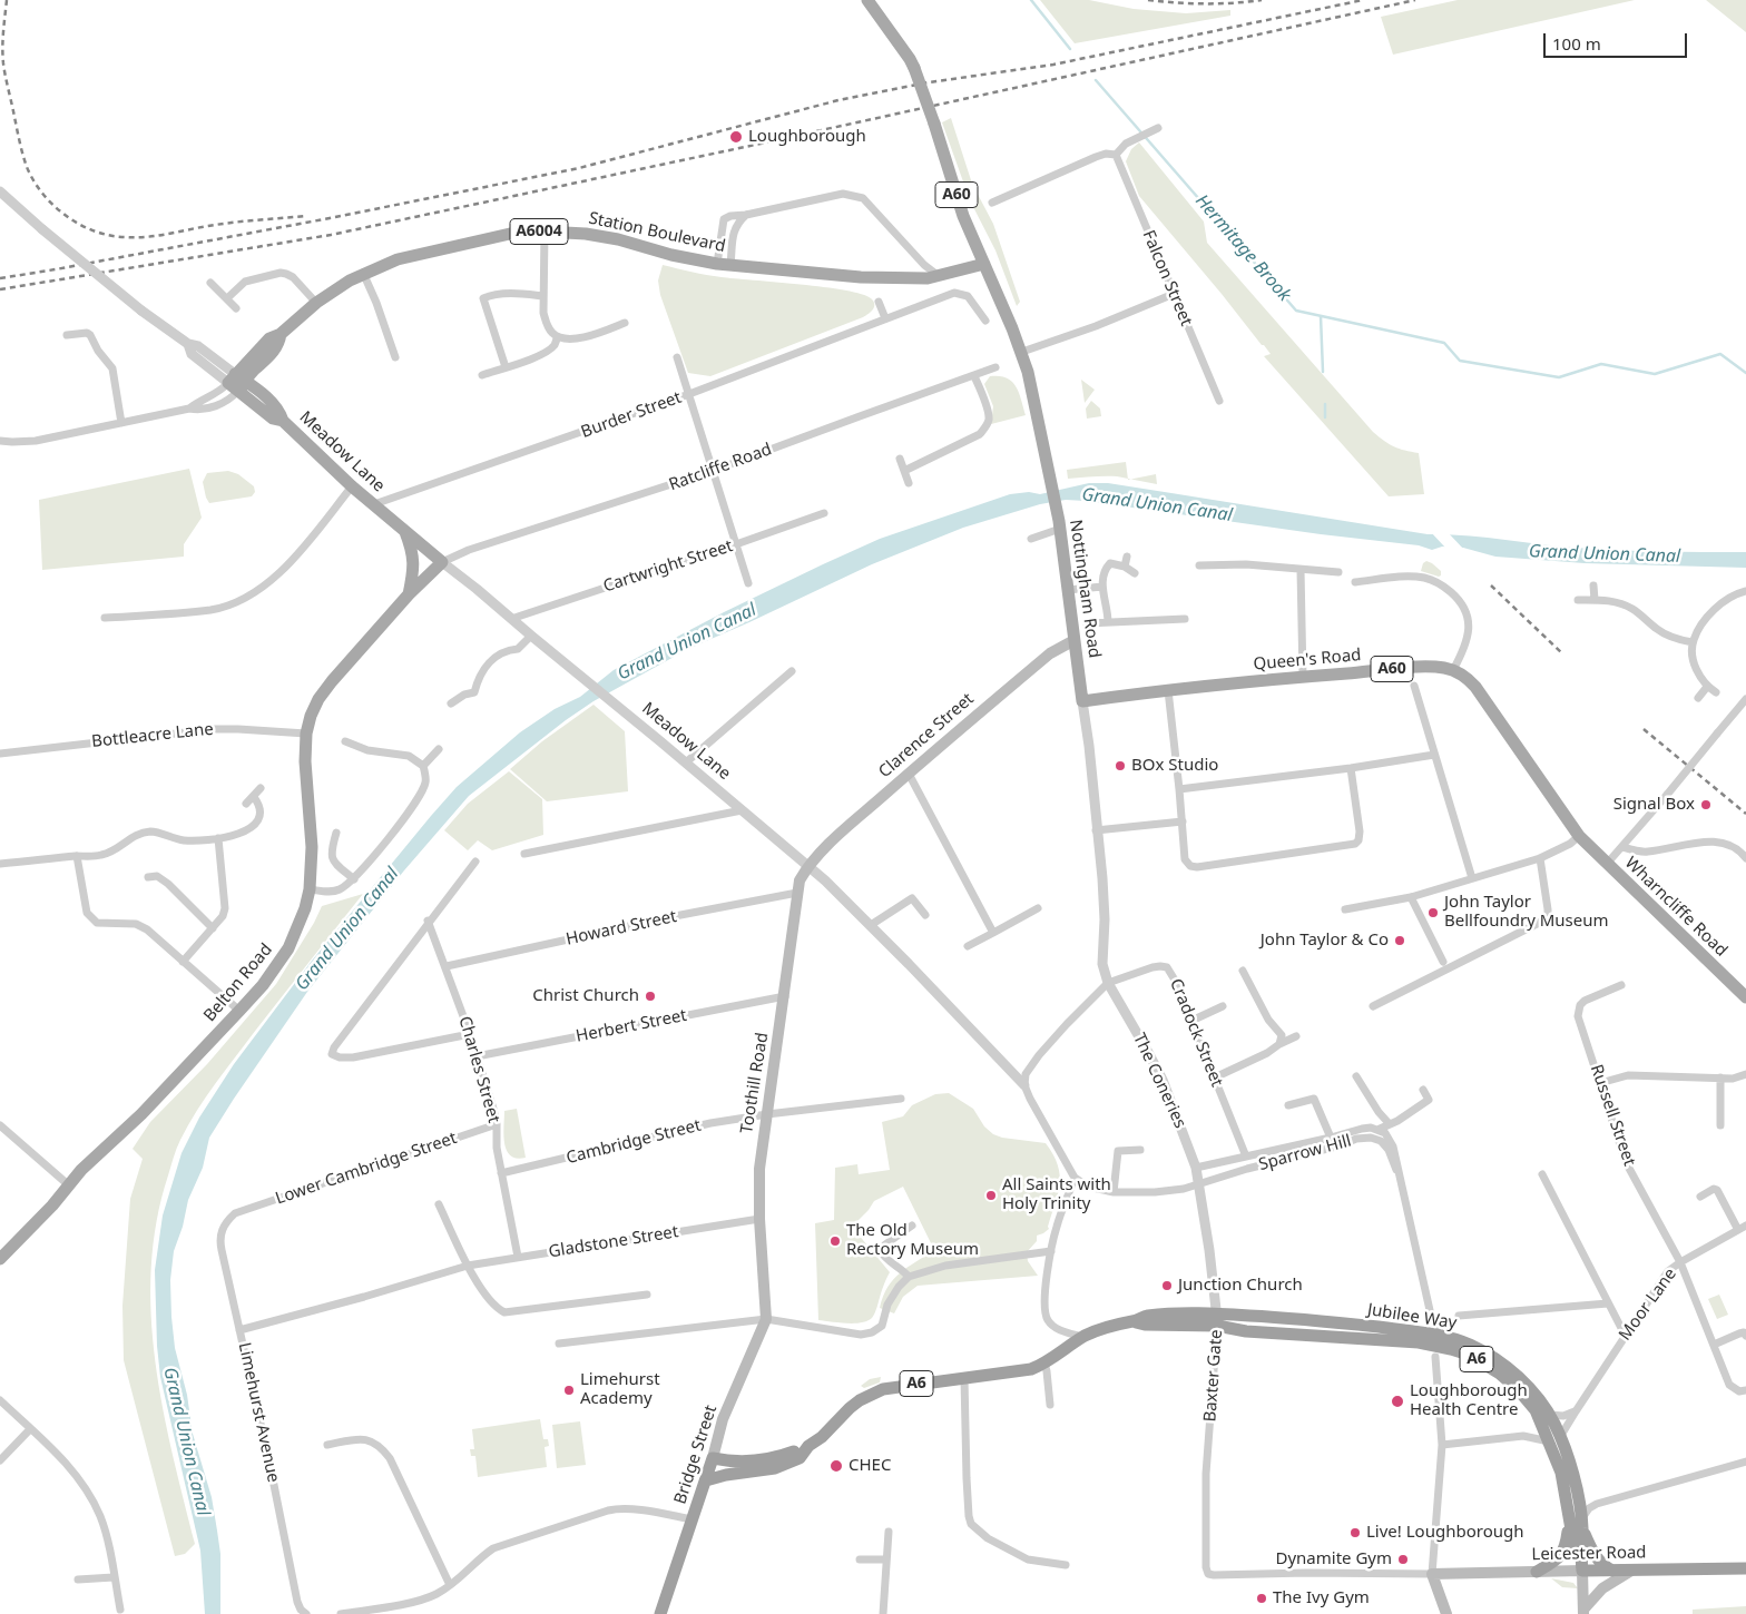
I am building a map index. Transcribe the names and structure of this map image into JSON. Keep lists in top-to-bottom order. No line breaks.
{"streets":{"highway":["Jubilee Way","A6","Bridge Street","Leicester Road"],"main road":["A60","A6004","Station Boulevard","Meadow Lane","Nottingham Road","Queen's Road","Clarence Street","Wharncliffe Road","Belton Road","Toothill Road"],"street":["Falcon Street","Burder Street","Ratcliffe Road","Cartwright Street","Bottleacre Lane","Howard Street","Herbert Street","Cradock Street","Charles Street","The Coneries","Russell Street","Cambridge Street","Sparrow Hill","Lower Cambridge Street","Gladstone Street","Moor Lane","Baxter Gate","Limehurst Avenue"]},"crossings":[["Station Boulevard","Meadow Lane"],["Station Boulevard","Nottingham Road"],["Burder Street","Meadow Lane"],["Meadow Lane","Ratcliffe Road"],["Meadow Lane","Cartwright Street"],["Meadow Lane","Clarence Street"],["Meadow Lane","Belton Road"],["Meadow Lane","Toothill Road"],["Ratcliffe Road","Belton Road"],["Nottingham Road","Queen's Road"],["Nottingham Road","Clarence Street"],["Nottingham Road","Cradock Street"],["Nottingham Road","The Coneries"],["Queen's Road","Wharncliffe Road"],["Bottleacre Lane","Belton Road"],["Clarence Street","Toothill Road"],["Howard Street","Charles Street"],["Howard Street","Toothill Road"],["Herbert Street","Charles Street"],["Herbert Street","Toothill Road"],["Cradock Street","The Coneries"],["Cradock Street","Sparrow Hill"],["Charles Street","Cambridge Street"],["Charles Street","Lower Cambridge Street"],["Charles Street","Gladstone Street"],["The Coneries","Sparrow Hill"],["The Coneries","Baxter Gate"],["Toothill Road","Cambridge Street"],["Toothill Road","Gladstone Street"],["Toothill Road","Bridge Street"],["Russell Street","Moor Lane"],["Sparrow Hill","Baxter Gate"],["Lower Cambridge Street","Limehurst Avenue"],["Gladstone Street","Limehurst Avenue"],["Moor Lane","Jubilee Way"],["Moor Lane","A6"],["Jubilee Way","A6"],["Jubilee Way","Baxter Gate"],["A6","Baxter Gate"],["A6","Bridge Street"],["A6","Leicester Road"],["Baxter Gate","Leicester Road"]],"water":["Hermitage Brook","Grand Union Canal"],"places":["Loughborough","BOx Studio","Signal Box","John Taylor Bellfoundry Museum","John Taylor & Co","Christ Church","All Saints with Holy Trinity","The Old Rectory Museum","Junction Church","Limehurst Academy","Loughborough Health Centre","CHEC","Live! Loughborough","Dynamite Gym","The Ivy Gym"],"scale_bar":"100 m"}
